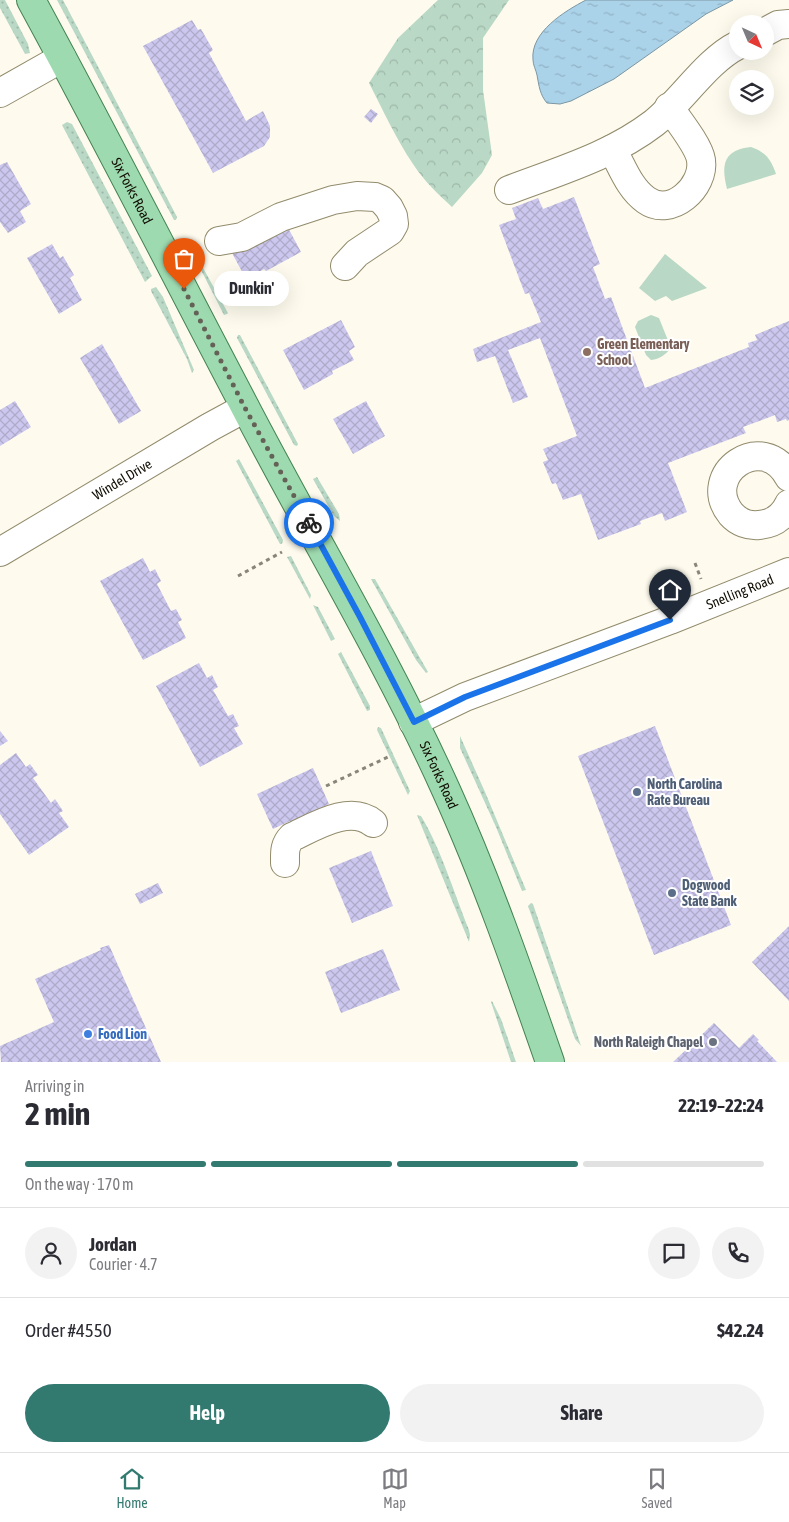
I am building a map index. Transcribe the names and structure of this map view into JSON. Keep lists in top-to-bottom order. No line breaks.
{"streets":{"main road":["Six Forks Road"],"street":["Windel Drive","Snelling Road"]},"crossings":[["Six Forks Road","Windel Drive"],["Six Forks Road","Snelling Road"]],"places":["Dunkin'","Green Elementary School","North Carolina Rate Bureau","Dogwood State Bank","Food Lion","North Raleigh Chapel"],"north":"bottom right","page":{"bubble":"Dunkin'","heading":["2 min","Arriving in","22:19–22:24"],"panel":["Jordan","Courier · 4.7","Order #4550","$42.24"],"bar":"On the way · 170 m","buttons":["Help","Share"],"tabs":["Home","Map","Saved"]}}
